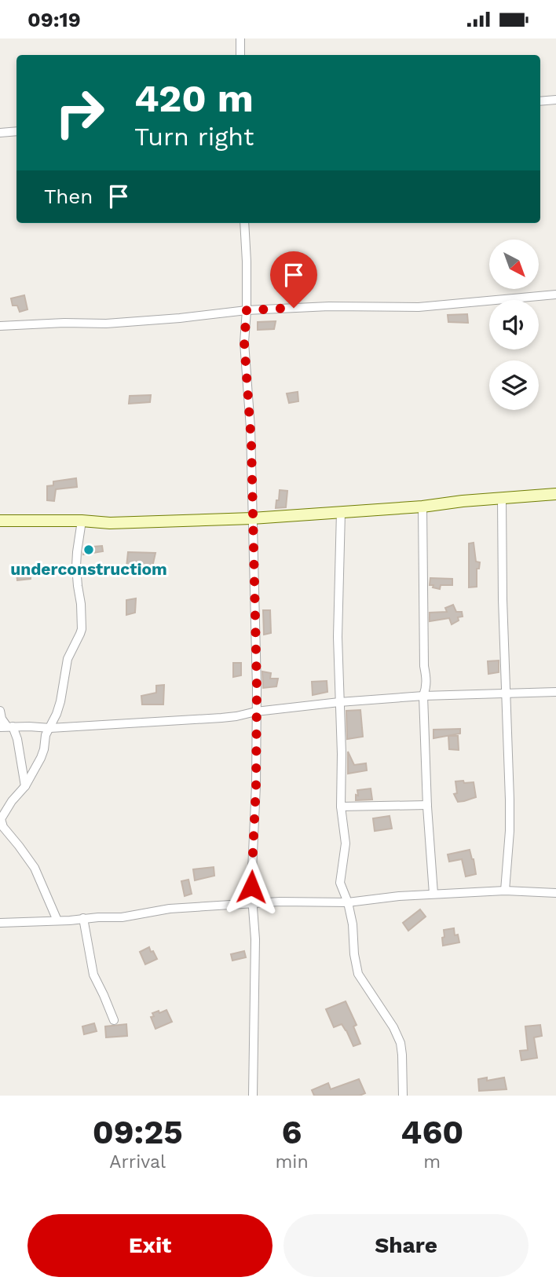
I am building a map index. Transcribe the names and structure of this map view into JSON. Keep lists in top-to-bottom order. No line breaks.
{"places":["underconstructiom"],"north":"bottom right","page":{"status":"09:19","turn":["420 m","Turn right"],"then":"Then","eta":["09:25","Arrival","6","min","460","m"],"buttons":["Exit","Share"]}}
